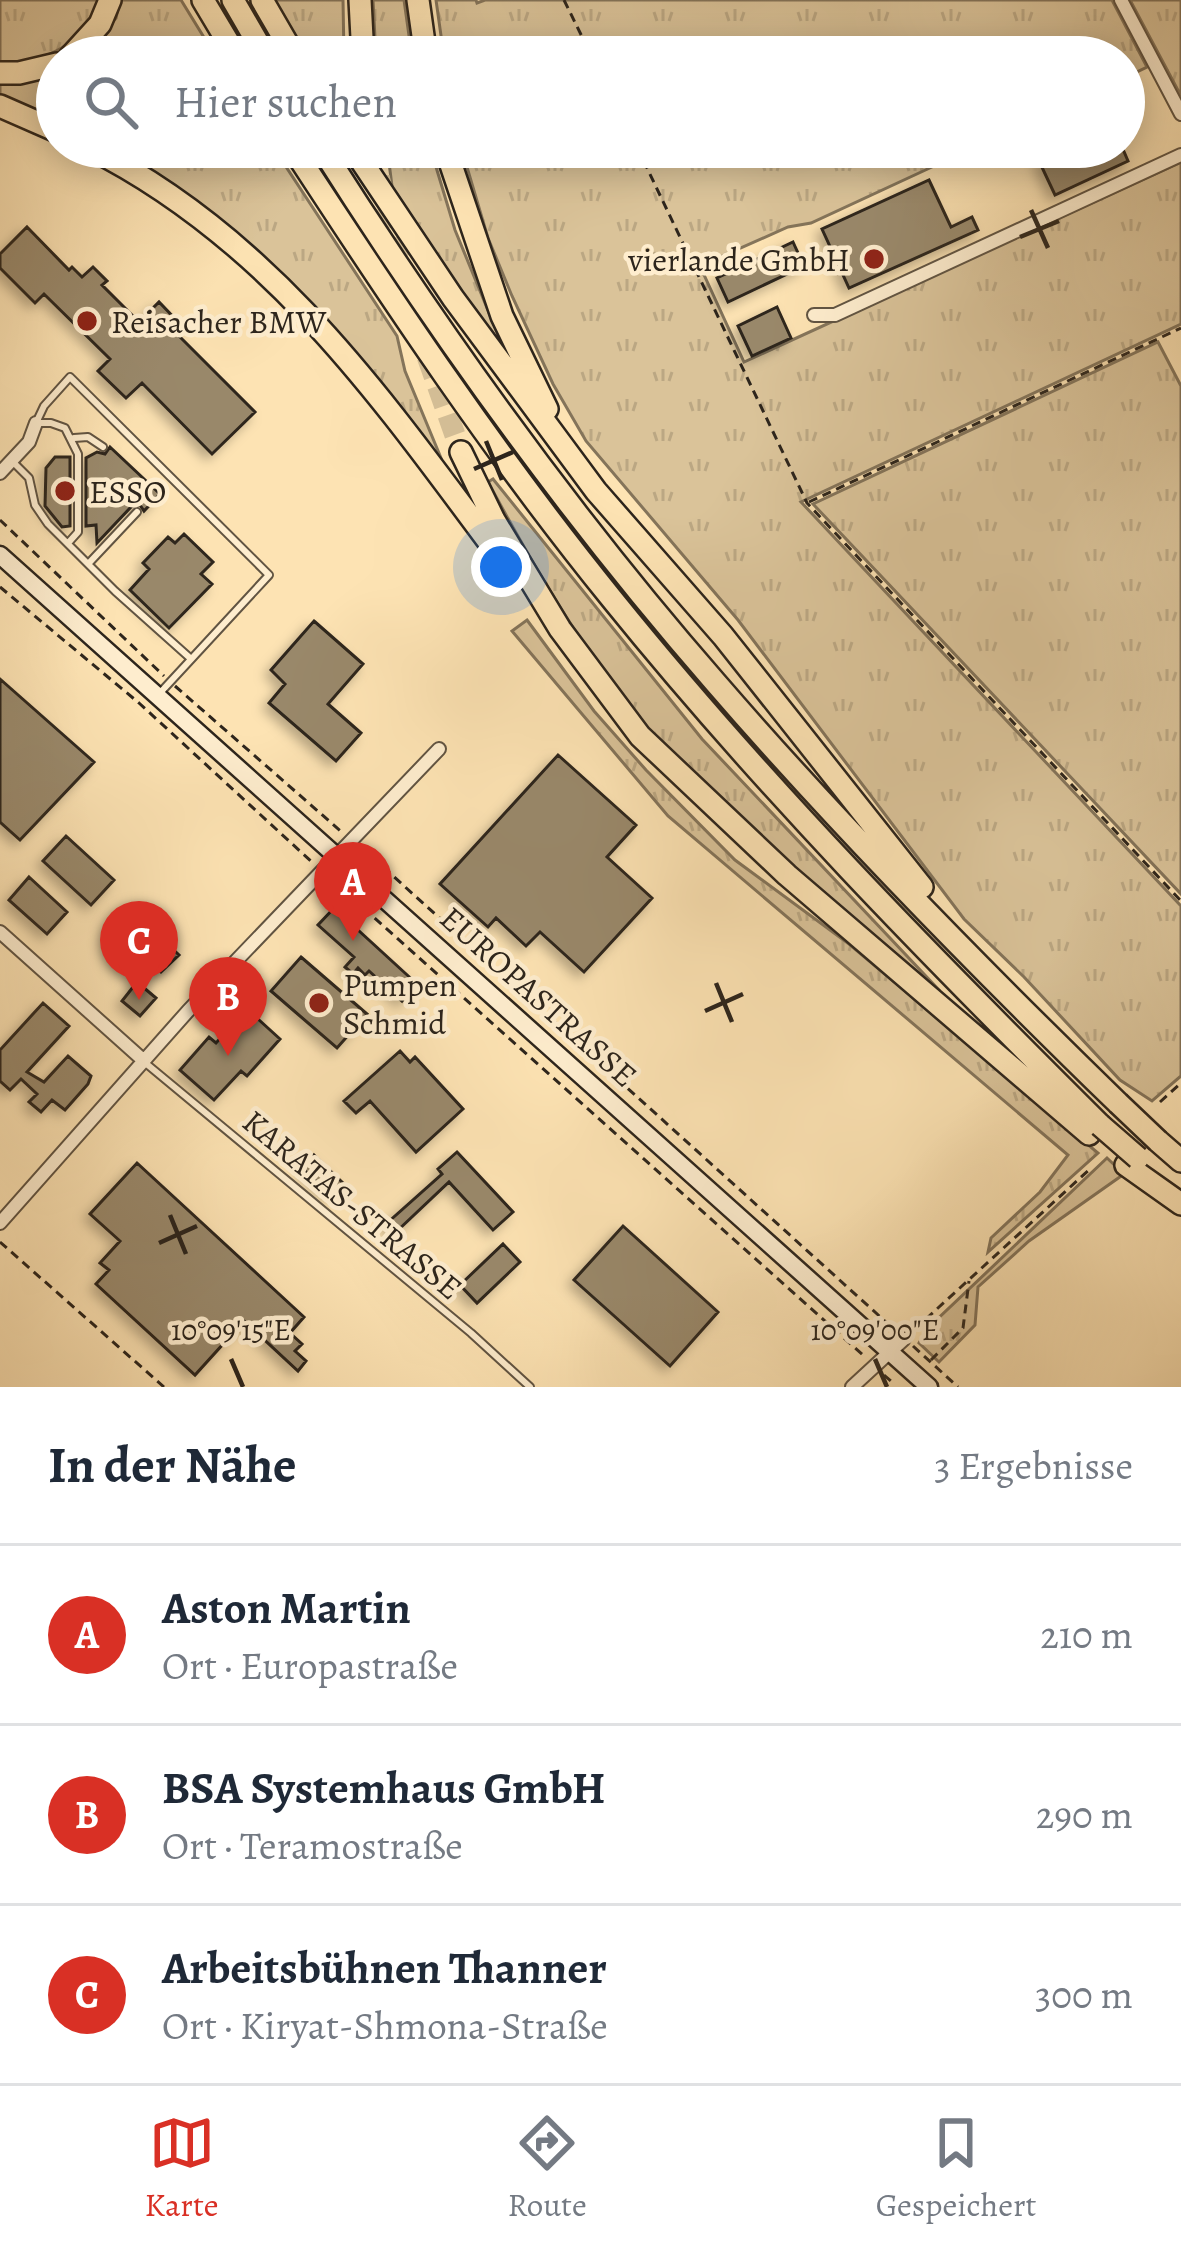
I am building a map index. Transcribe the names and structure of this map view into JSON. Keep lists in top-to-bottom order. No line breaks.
{"streets":{"main road":["EUROPASTRASSE"],"lane":["KARATAS-STRASSE"]},"places":["vierlande GmbH","Reisacher BMW","ESSO","Pumpen Schmid"],"page":{"search":"Hier suchen","pins":["A","C","B"],"heading":["In der Nähe","3 Ergebnisse"],"list":[{"mark":"A","name":"Aston Martin","note":"Ort · Europastraße","value":"210 m"},{"mark":"B","name":"BSA Systemhaus GmbH","note":"Ort · Teramostraße","value":"290 m"},{"mark":"C","name":"Arbeitsbühnen Thanner","note":"Ort · Kiryat-Shmona-Straße","value":"300 m"}],"nav":["Karte","Route","Gespeichert"]},"coordinates":["10°09'15\"E","10°09'00\"E"]}
